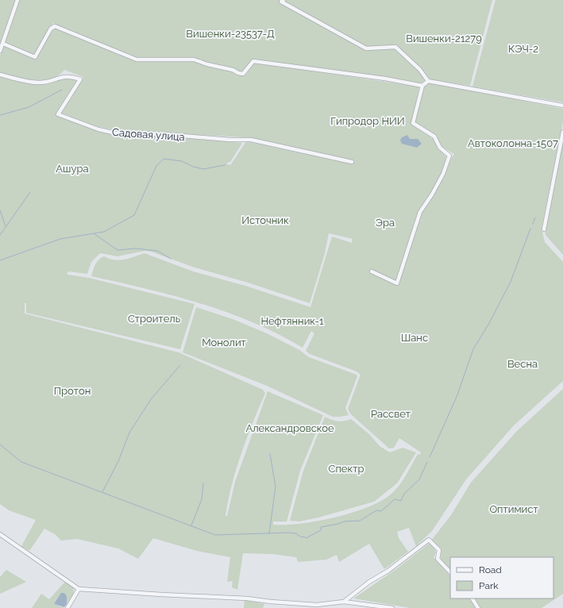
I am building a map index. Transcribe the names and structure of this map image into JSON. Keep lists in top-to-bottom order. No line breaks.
{"streets":{"street":["Садовая улица"]},"parks":["Вишенки-23537-Д","Вишенки-21279","КЭЧ-2","Гипродор НИИ","Автоколонна-1507","Ашура","Источник","Эра","Строитель","Нефтянник-1","Шанс","Монолит","Весна","Протон","Рассвет","Александровское","Спектр","Оптимист"],"legend":["Road","Park"]}
